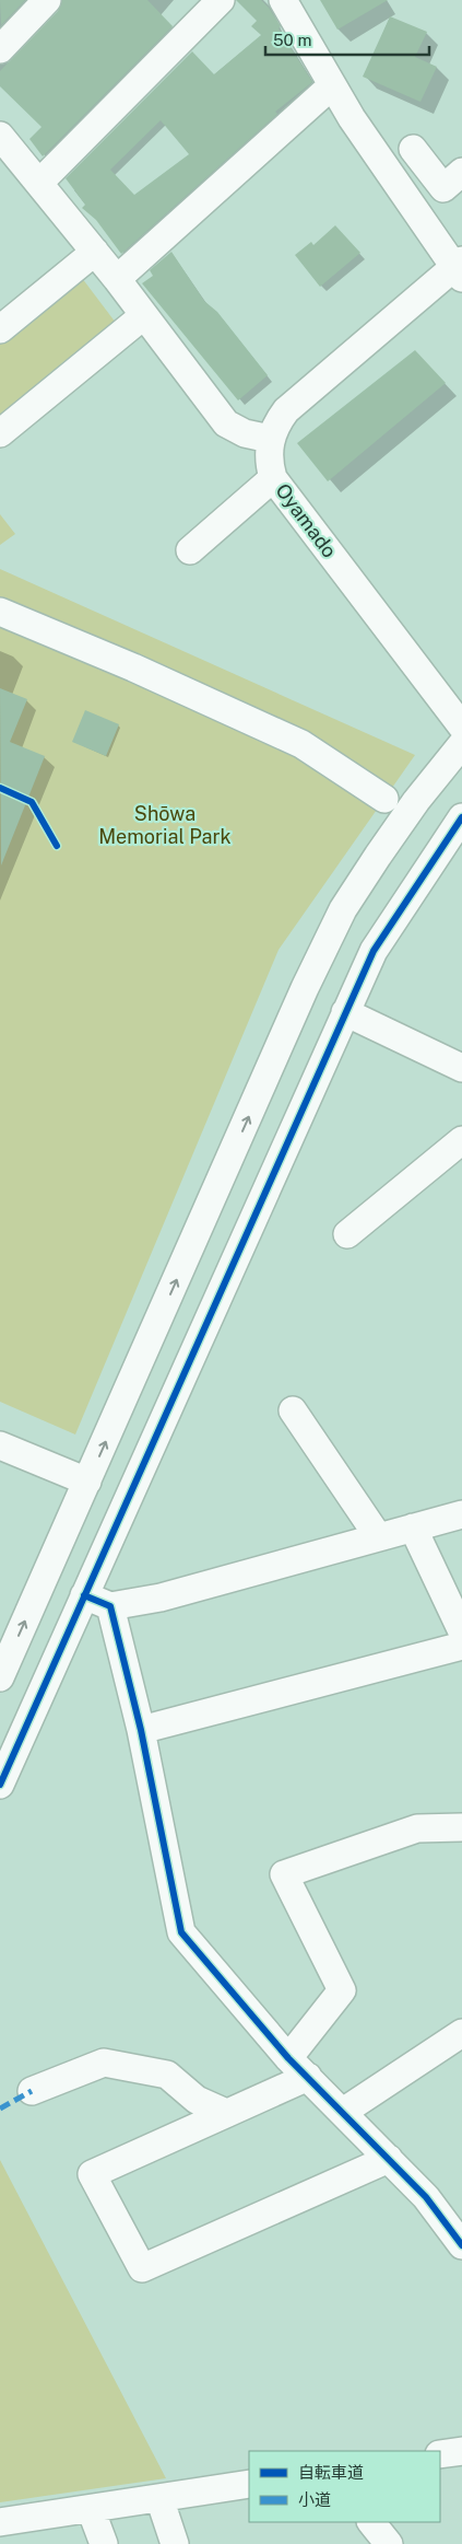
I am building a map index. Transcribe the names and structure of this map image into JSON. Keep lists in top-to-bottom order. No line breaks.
{"streets":{"street":["Oyamado"]},"parks":["Shōwa Memorial Park"],"legend":["自転車道","小道"],"scale_bar":"50 m"}
